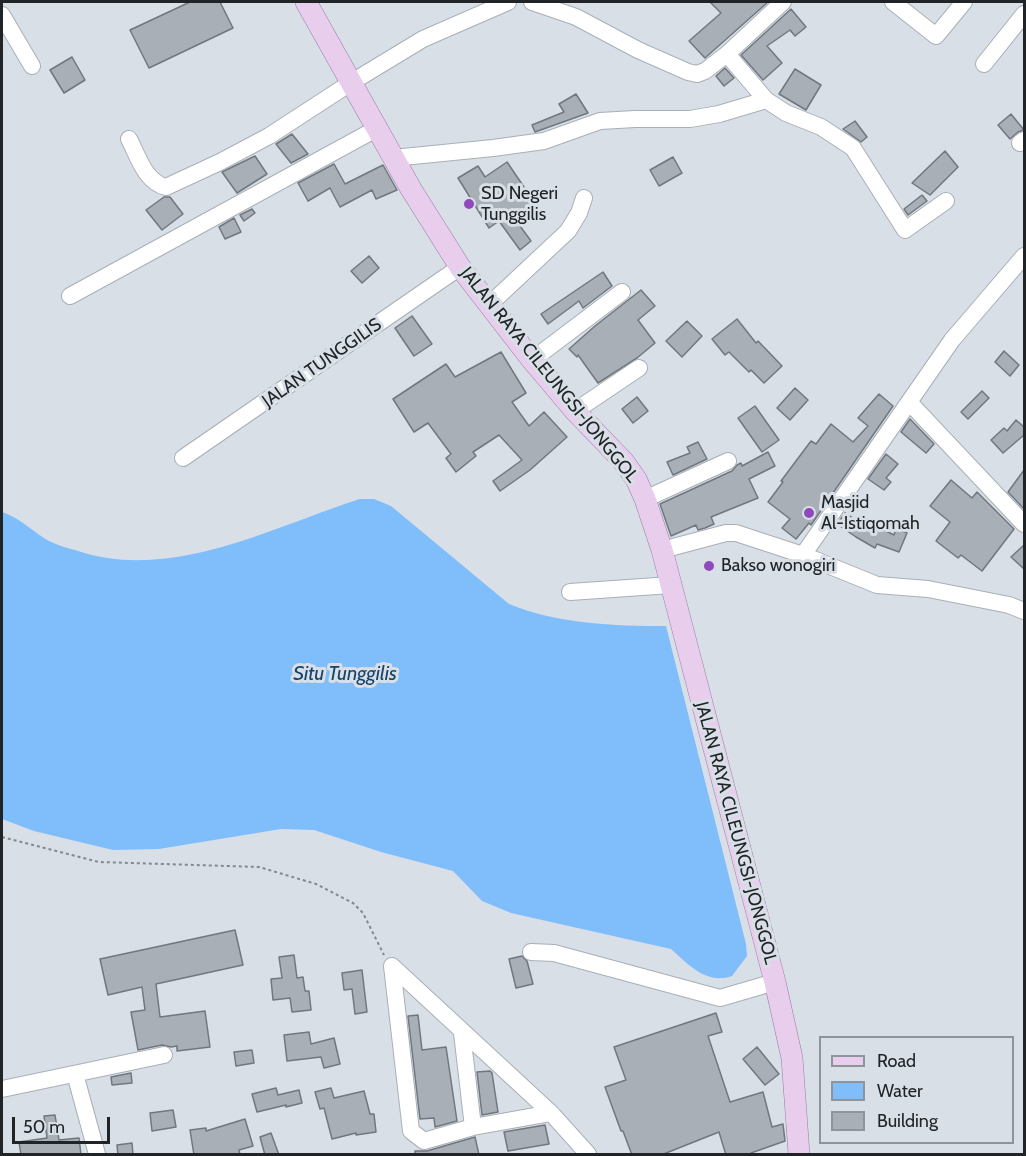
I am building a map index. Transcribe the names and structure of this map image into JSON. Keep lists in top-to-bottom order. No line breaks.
{"streets":{"main road":["JALAN RAYA CILEUNGSI-JONGGOL"],"street":["JALAN TUNGGILIS"]},"crossings":[["JALAN TUNGGILIS","JALAN RAYA CILEUNGSI-JONGGOL"]],"water":["Situ Tunggilis"],"places":["SD Negeri Tunggilis","Masjid Al-Istiqomah","Bakso wonogiri"],"legend":["Road","Water","Building"],"scale_bar":"50 m"}
